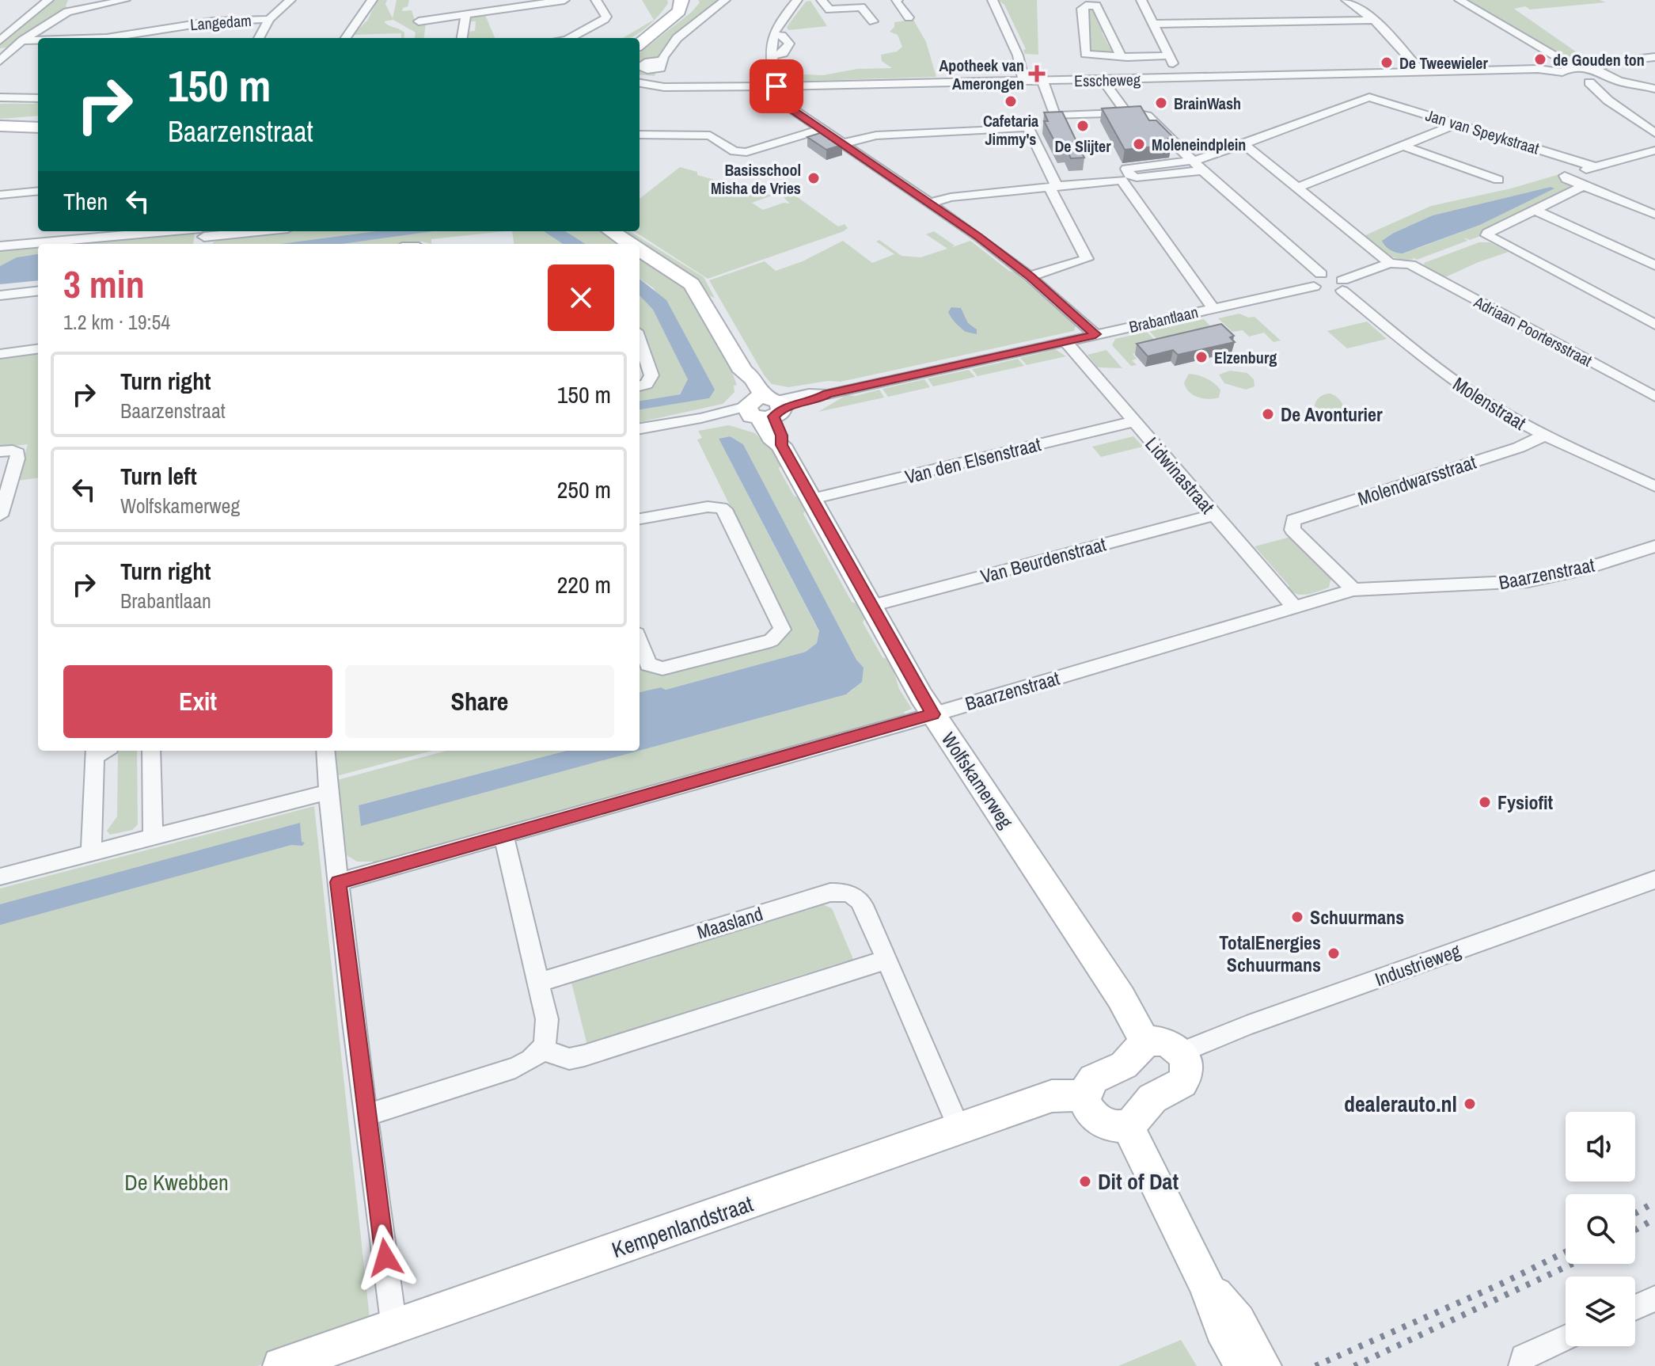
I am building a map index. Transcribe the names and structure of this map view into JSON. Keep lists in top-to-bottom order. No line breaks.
{"streets":{"main road":["Wolfskamerweg","Kempenlandstraat"],"street":["Langedam","Esscheweg","Jan van Speykstraat","Brabantlaan","Adriaan Poortersstraat","Molenstraat","Van den Elsenstraat","Lidwinastraat","Molendwarsstraat","Van Beurdenstraat","Baarzenstraat","Maasland","Industrieweg"]},"crossings":[["Brabantlaan","Adriaan Poortersstraat"],["Brabantlaan","Molenstraat"],["Brabantlaan","Lidwinastraat"],["Brabantlaan","Wolfskamerweg"],["Molenstraat","Molendwarsstraat"],["Van den Elsenstraat","Lidwinastraat"],["Van den Elsenstraat","Wolfskamerweg"],["Lidwinastraat","Van Beurdenstraat"],["Lidwinastraat","Baarzenstraat"],["Molendwarsstraat","Baarzenstraat"],["Van Beurdenstraat","Wolfskamerweg"],["Baarzenstraat","Wolfskamerweg"],["Maasland","Kempenlandstraat"]],"parks":["De Kwebben"],"places":{"other":["de Gouden ton","De Tweewieler","Cafetaria Jimmy's","BrainWash","De Slijter","Moleneindplein","Basisschool Misha de Vries","Elzenburg","De Avonturier","Fysiofit","Schuurmans","TotalEnergies Schuurmans","dealerauto.nl","Dit of Dat"],"health":["Apotheek van Amerongen"]},"page":{"turn":["150 m","Baarzenstraat"],"then":"Then","heading":["3 min","1.2 km · 19:54"],"list":[{"name":"Turn right","note":"Baarzenstraat","value":"150 m"},{"name":"Turn left","note":"Wolfskamerweg","value":"250 m"},{"name":"Turn right","note":"Brabantlaan","value":"220 m"}],"buttons":["Exit","Share"]}}
